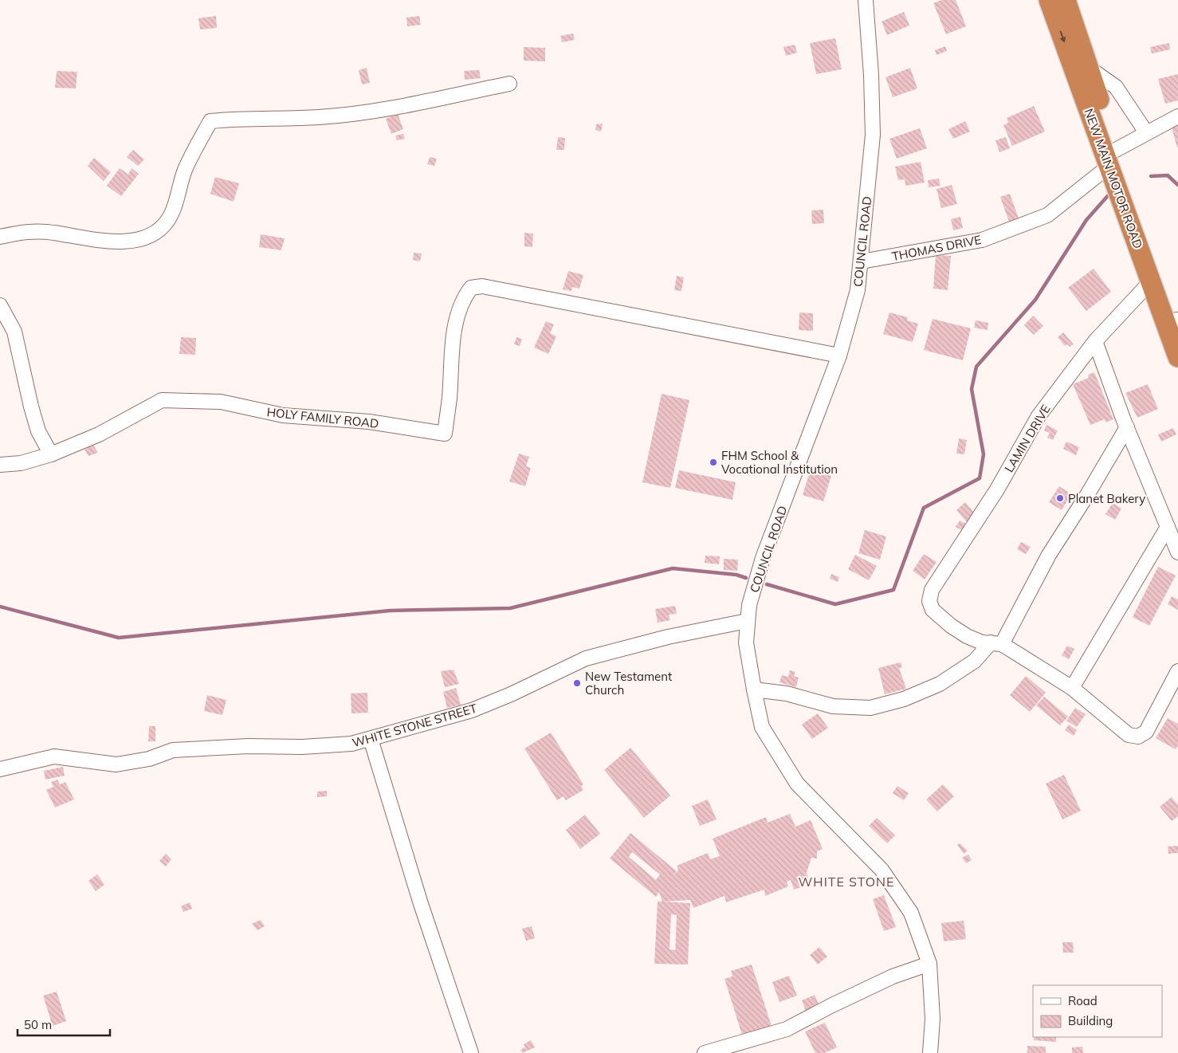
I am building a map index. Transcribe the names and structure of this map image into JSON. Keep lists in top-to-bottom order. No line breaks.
{"streets":{"highway":["NEW MAIN MOTOR ROAD"],"street":["COUNCIL ROAD","THOMAS DRIVE","HOLY FAMILY ROAD","LAMIN DRIVE","WHITE STONE STREET"]},"crossings":[["NEW MAIN MOTOR ROAD","THOMAS DRIVE"],["NEW MAIN MOTOR ROAD","LAMIN DRIVE"],["COUNCIL ROAD","THOMAS DRIVE"],["COUNCIL ROAD","HOLY FAMILY ROAD"],["COUNCIL ROAD","WHITE STONE STREET"]],"districts":["WHITE STONE"],"places":["FHM School & Vocational Institution","Planet Bakery","New Testament Church"],"legend":["Road","Building"],"scale_bar":"50 m"}
